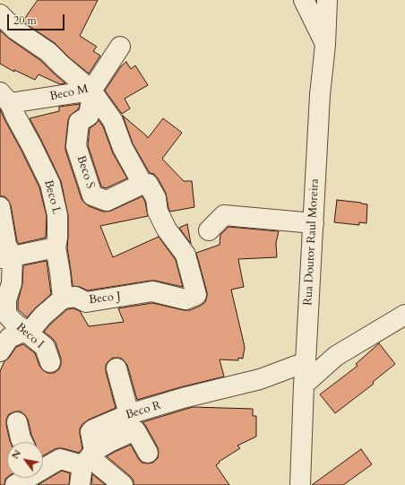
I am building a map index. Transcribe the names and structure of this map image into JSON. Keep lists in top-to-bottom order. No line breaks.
{"streets":{"street":["Beco M","Beco S","Beco L","Rua Doutor Raul Moreira","Beco J","Beco I","Beco R"]},"crossings":[["Beco M","Beco S"],["Beco M","Beco L"],["Beco S","Beco J"],["Beco L","Beco J"],["Rua Doutor Raul Moreira","Beco R"]],"scale_bar":"20 m","north":"top left"}
